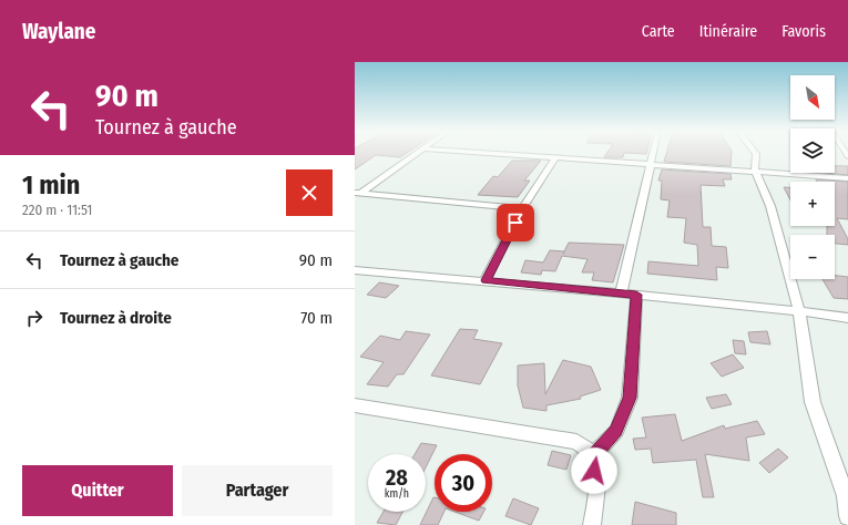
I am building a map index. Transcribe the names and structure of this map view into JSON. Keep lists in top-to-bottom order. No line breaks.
{"north":"bottom right","page":{"header":"Waylane","nav":["Carte","Itinéraire","Favoris"],"turn":["90 m","Tournez à gauche"],"map_buttons":["+","−"],"heading":["1 min","220 m · 11:51"],"list":[{"name":"Tournez à gauche","value":"90 m"},{"name":"Tournez à droite","value":"70 m"}],"speed":"28 km/h","limit":"30","buttons":["Quitter","Partager"]}}
